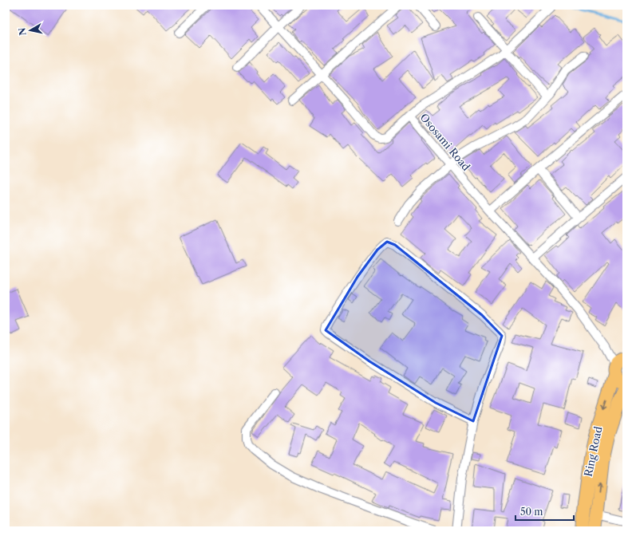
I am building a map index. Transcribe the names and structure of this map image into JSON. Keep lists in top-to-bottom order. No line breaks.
{"streets":{"main road":["Ring Road"],"street":["Ososami Road"]},"crossings":[["Ososami Road","Ring Road"]],"scale_bar":"50 m","north":"left"}
